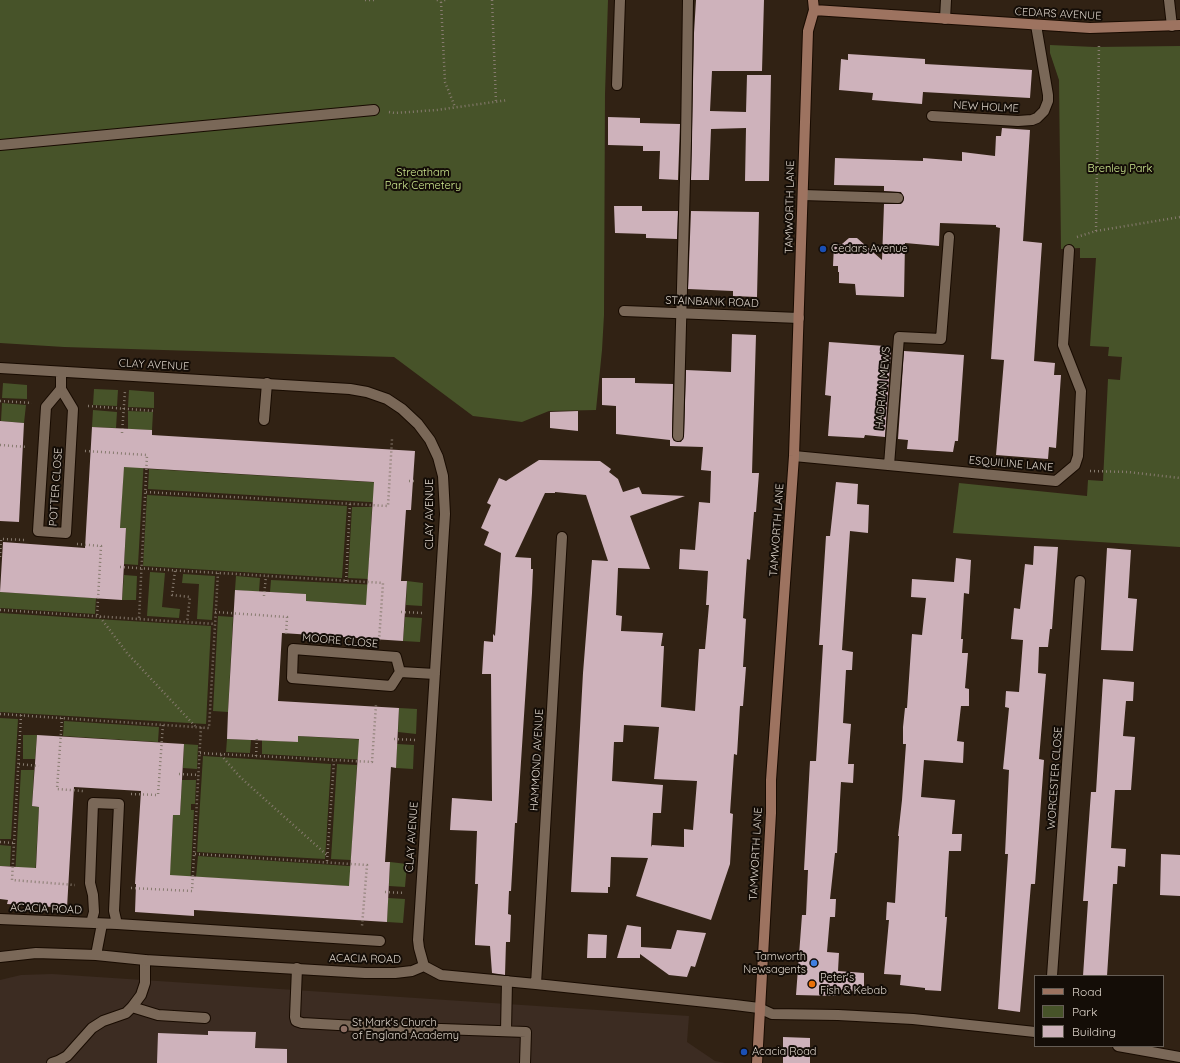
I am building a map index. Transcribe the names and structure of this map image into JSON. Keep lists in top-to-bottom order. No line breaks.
{"streets":{"street":["CEDARS AVENUE","NEW HOLME","TAMWORTH LANE","STAINBANK ROAD","CLAY AVENUE","HADRIAN MEWS","ESQUILINE LANE","POTTER CLOSE","MOORE CLOSE","HAMMOND AVENUE","WORCESTER CLOSE","ACACIA ROAD"]},"crossings":[["CEDARS AVENUE","NEW HOLME"],["CEDARS AVENUE","TAMWORTH LANE"],["TAMWORTH LANE","STAINBANK ROAD"],["TAMWORTH LANE","ESQUILINE LANE"],["CLAY AVENUE","ACACIA ROAD"],["HADRIAN MEWS","ESQUILINE LANE"]],"parks":["Brenley Park","Streatham Park Cemetery"],"places":["Cedars Avenue","Tamworth Newsagents","Peter's Fish & Kebab","St Mark's Church of England Academy","Acacia Road"],"legend":["Road","Park","Building"]}
